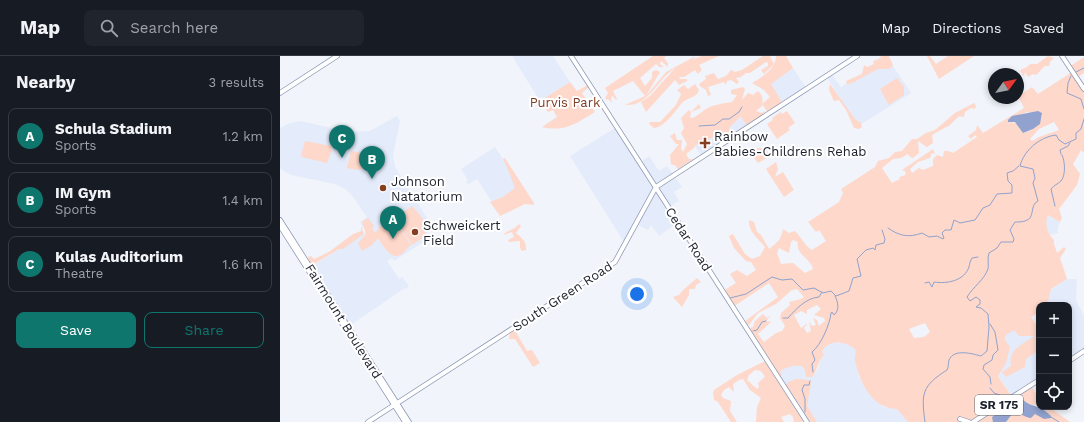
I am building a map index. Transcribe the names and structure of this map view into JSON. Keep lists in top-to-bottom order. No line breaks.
{"streets":{"main road":["Cedar Road","South Green Road","Fairmount Boulevard","SR 175"]},"crossings":[["Cedar Road","South Green Road"],["South Green Road","Fairmount Boulevard"]],"parks":["Purvis Park"],"places":{"health":["Rainbow Babies-Childrens Rehab"],"other":["Johnson Natatorium","Schweickert Field"]},"north":"top right","page":{"header":"Map","search":"Search here","nav":["Map","Directions","Saved"],"heading":["Nearby","3 results"],"list":[{"mark":"A","name":"Schula Stadium","note":"Sports","value":"1.2 km"},{"mark":"B","name":"IM Gym","note":"Sports","value":"1.4 km"},{"mark":"C","name":"Kulas Auditorium","note":"Theatre","value":"1.6 km"}],"pins":["C","B","A"],"buttons":["Save","Share"],"map_buttons":["+","−"]}}
